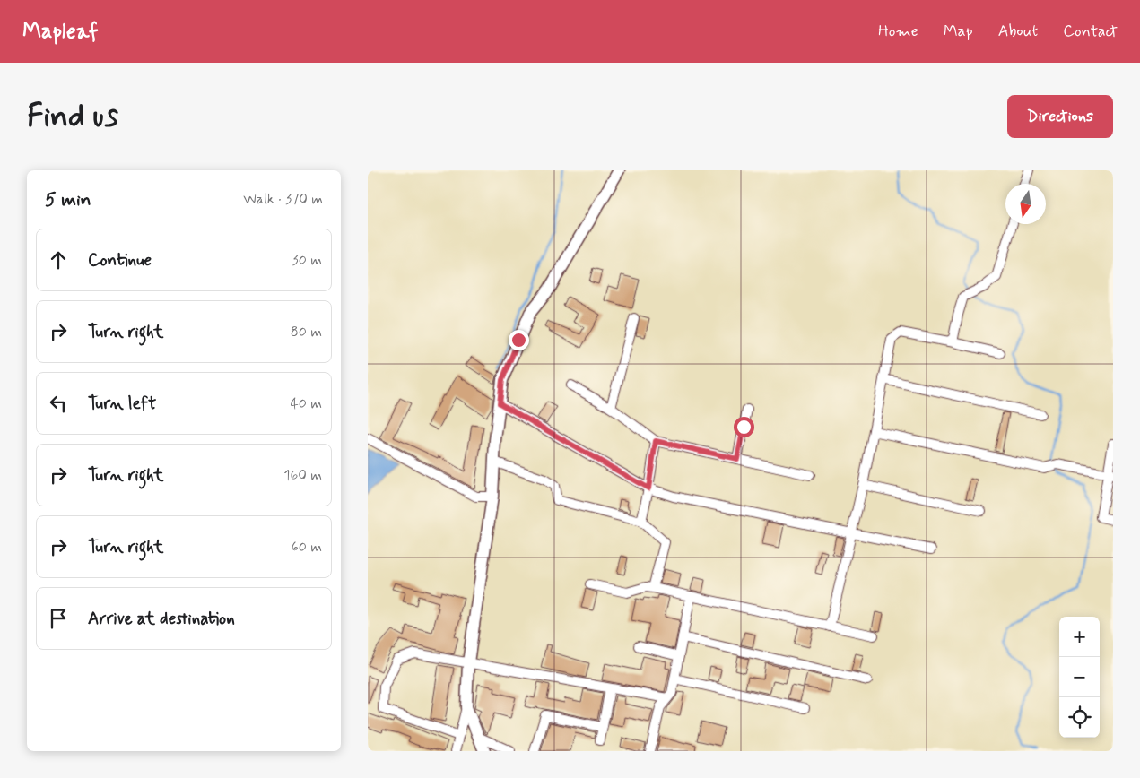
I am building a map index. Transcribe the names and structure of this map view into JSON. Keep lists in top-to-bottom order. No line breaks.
{"north":"bottom","page":{"header":"Mapleaf","nav":["Home","Map","About","Contact"],"buttons":"Directions","title":"Find us","heading":["5 min","Walk · 370 m"],"list":[["Continue","30 m"],["Turn right","80 m"],["Turn left","40 m"],["Turn right","160 m"],["Turn right","60 m"],"Arrive at destination"],"map_buttons":["+","−"]}}
